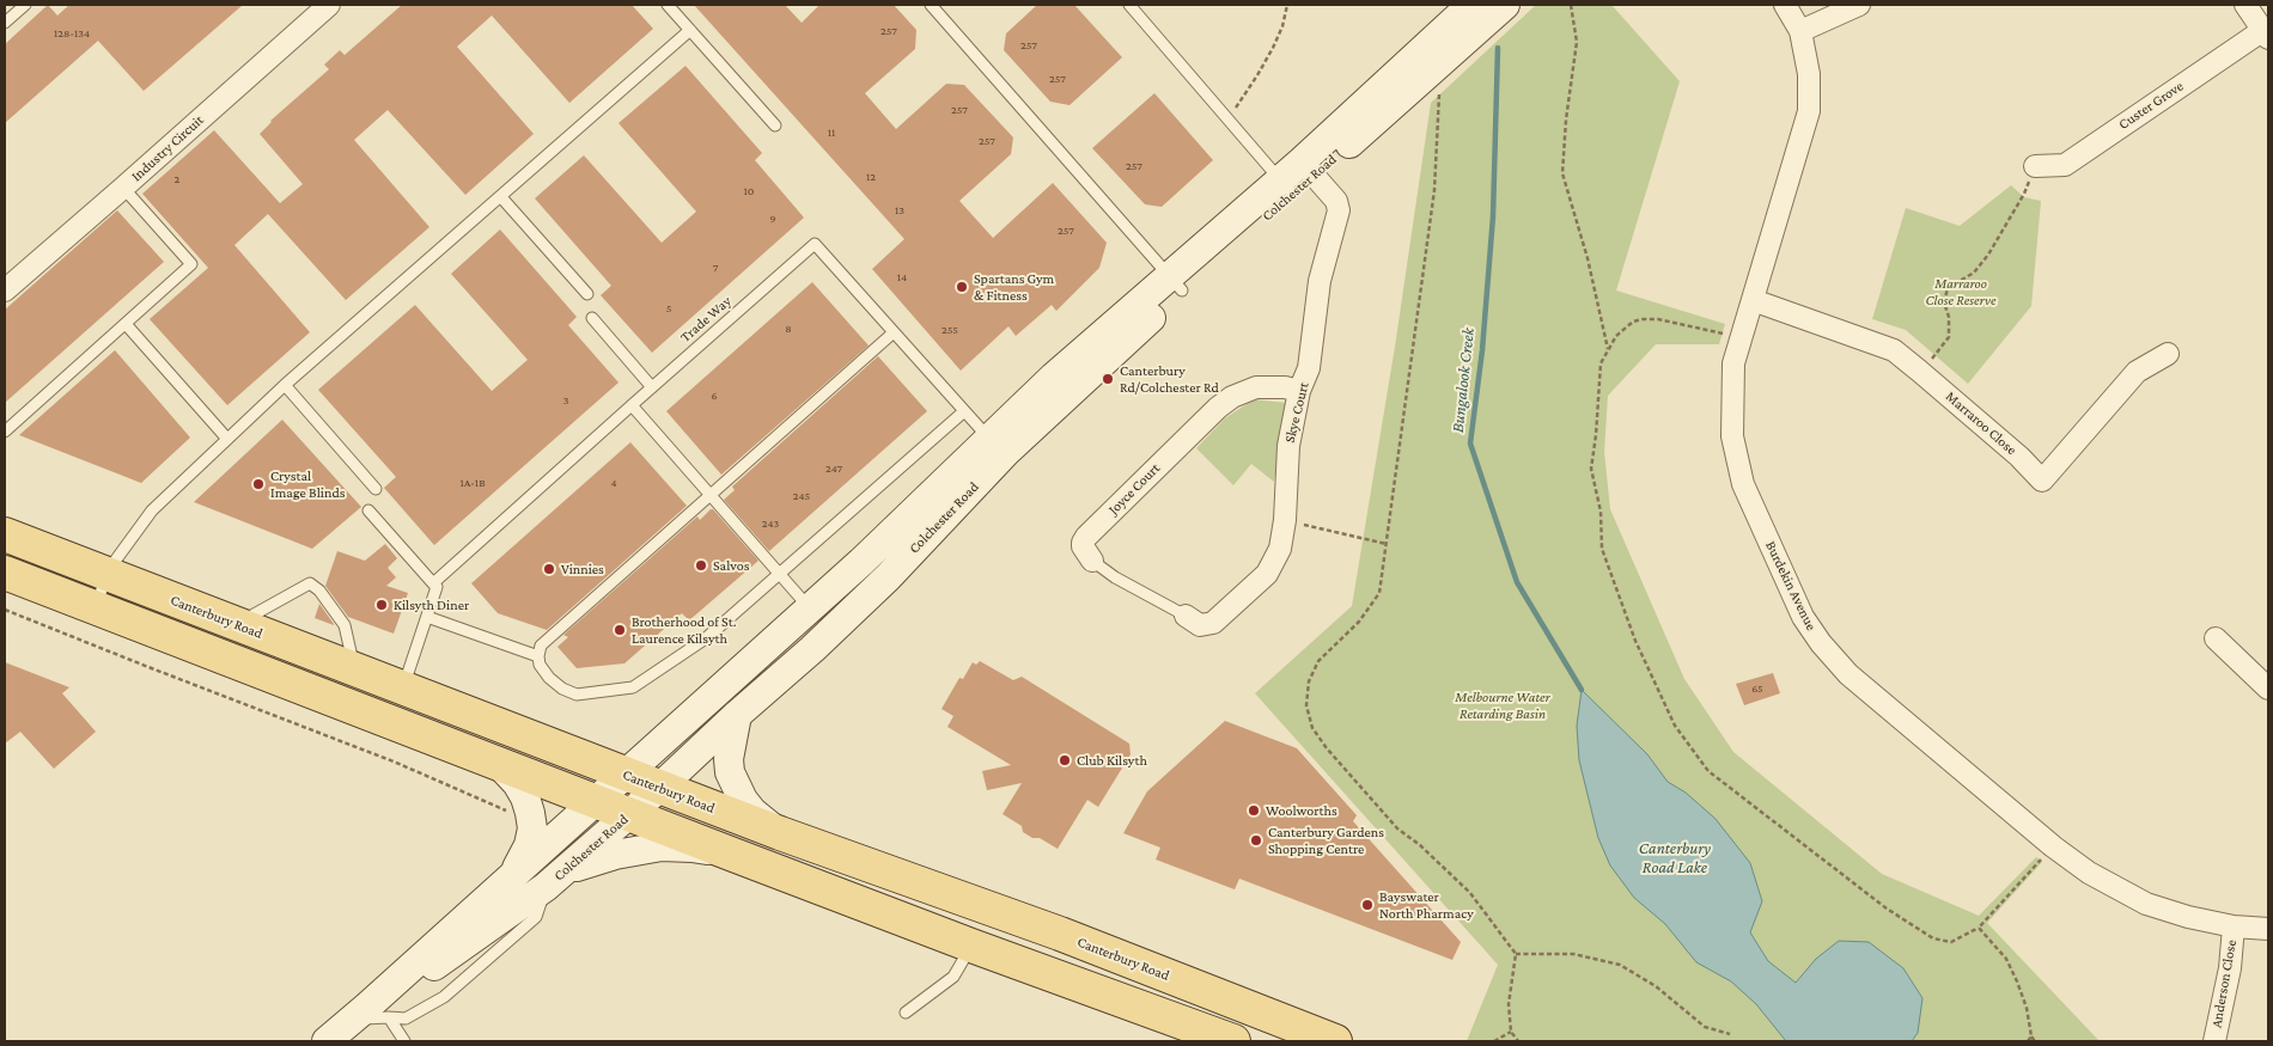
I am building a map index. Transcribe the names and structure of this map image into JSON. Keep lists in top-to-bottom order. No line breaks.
{"streets":{"main road":["Colchester Road","Canterbury Road"],"street":["Custer Grove","Industry Circuit","Skye Court","Marraroo Close","Joyce Court","Burdekin Avenue","Anderson Close"],"lane":["Trade Way"]},"crossings":[["Colchester Road","Trade Way"],["Colchester Road","Skye Court"],["Colchester Road","Canterbury Road"],["Skye Court","Joyce Court"],["Marraroo Close","Burdekin Avenue"],["Burdekin Avenue","Anderson Close"]],"water":["Bungalook Creek","Canterbury Road Lake"],"parks":["Marraroo Close Reserve","Melbourne Water Retarding Basin"],"places":["Spartans Gym & Fitness","Canterbury Rd/Colchester Rd","Crystal Image Blinds","Salvos","Vinnies","Kilsyth Diner","Brotherhood of St. Laurence Kilsyth","Club Kilsyth","Woolworths","Canterbury Gardens Shopping Centre","Bayswater North Pharmacy"],"house_numbers":["257","128-134","257","257","257","11","257","257","12","2","10","13","9","257","7","14","5","8","255","6","3","247","1A-1B","4","245","243","65"]}
